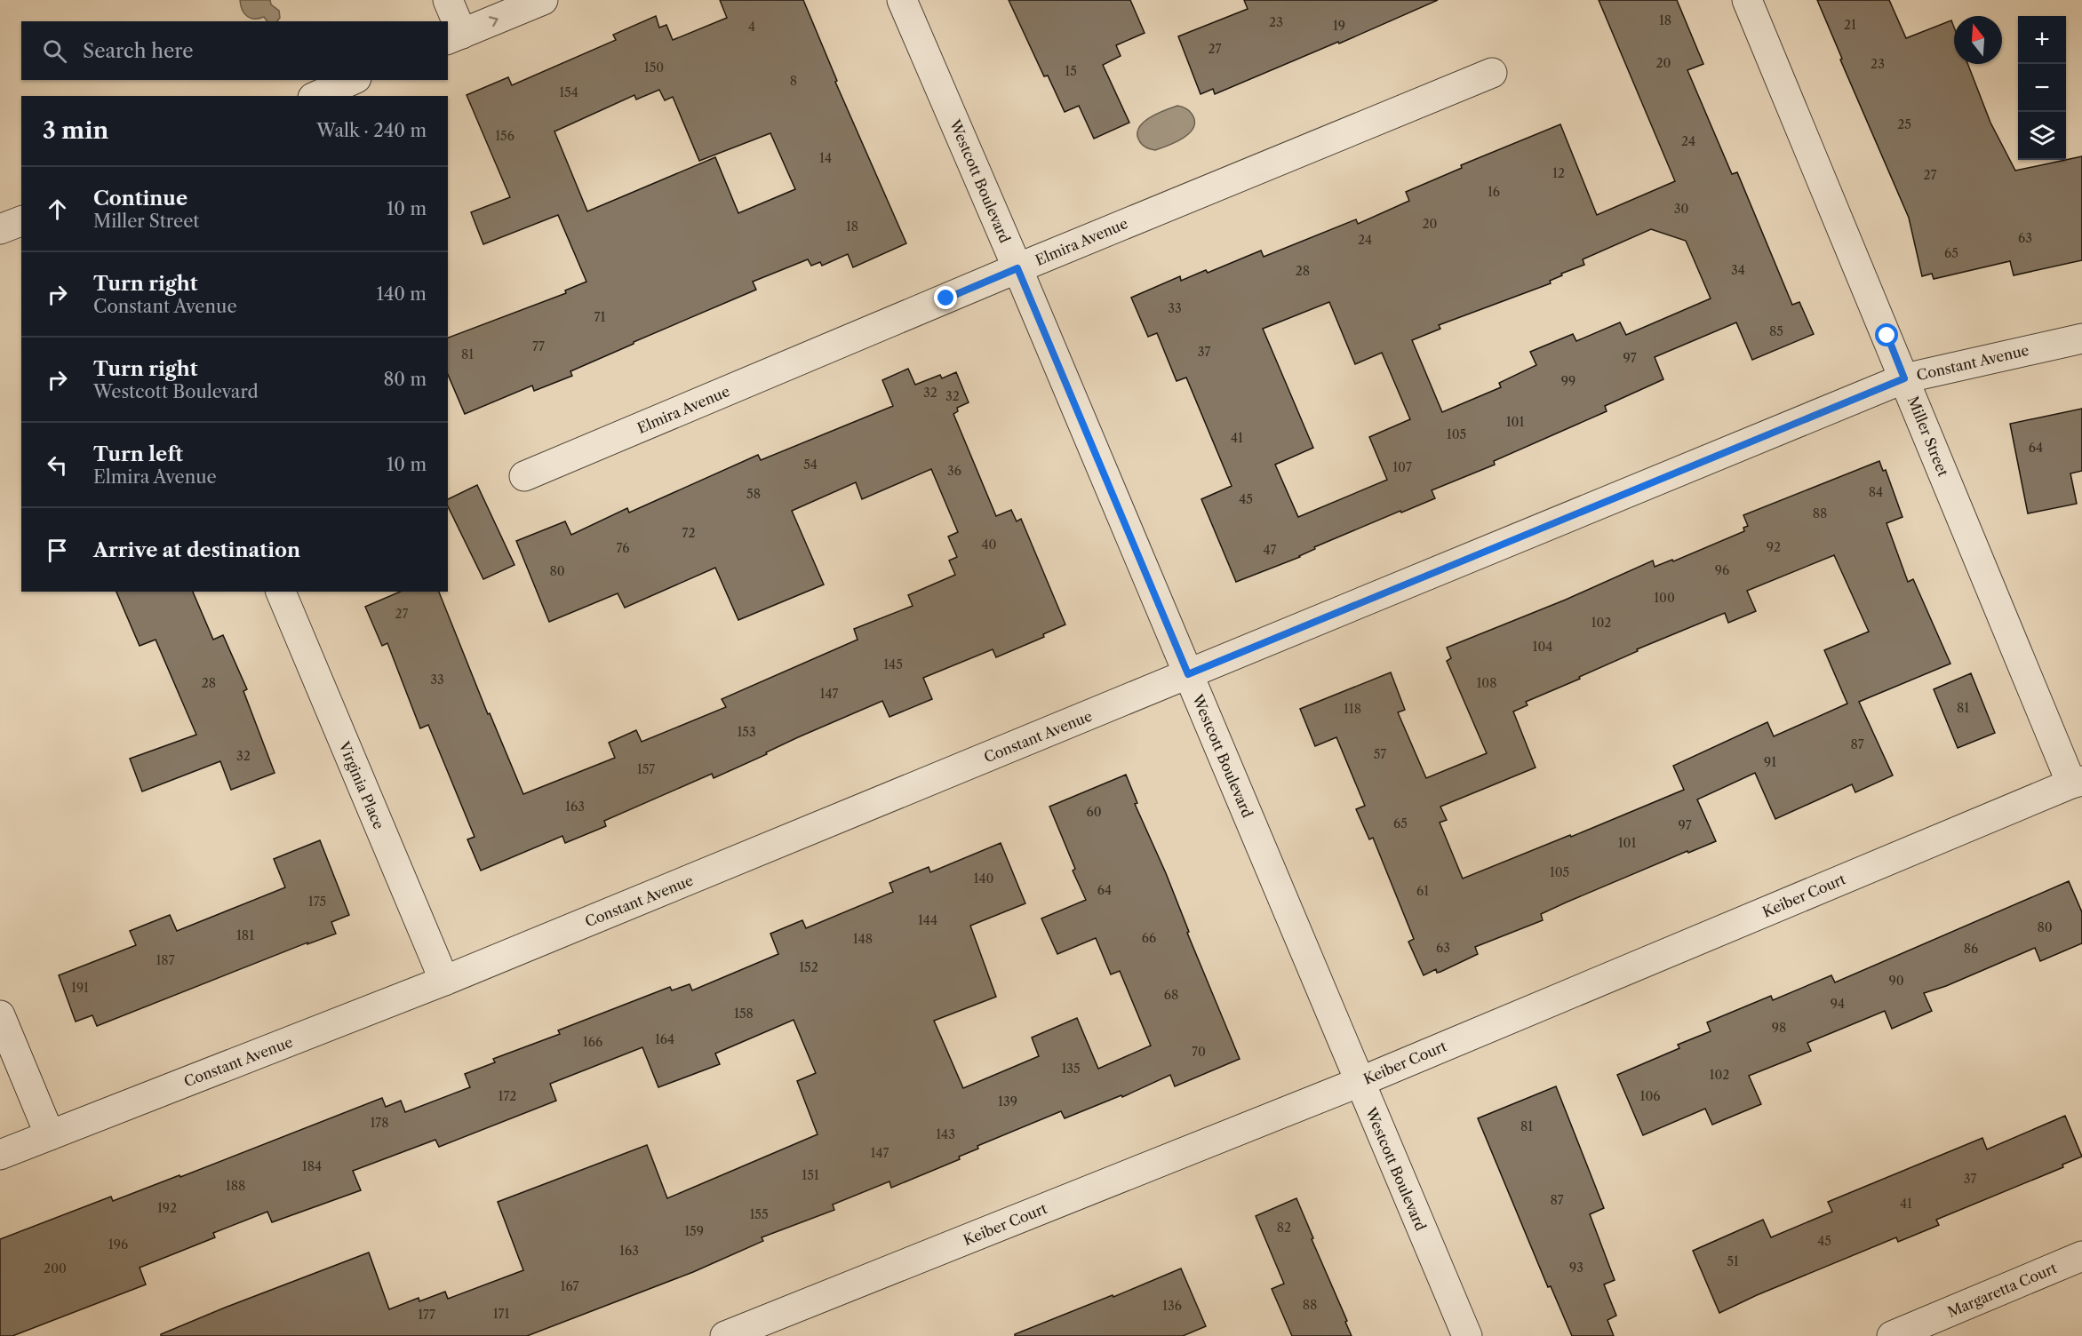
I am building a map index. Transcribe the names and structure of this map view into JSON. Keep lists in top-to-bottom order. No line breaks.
{"streets":{"street":["Westcott Boulevard","Elmira Avenue","Constant Avenue","Miller Street","Virginia Place","Keiber Court","Margaretta Court"]},"crossings":[["Westcott Boulevard","Elmira Avenue"],["Westcott Boulevard","Constant Avenue"],["Westcott Boulevard","Keiber Court"],["Constant Avenue","Miller Street"],["Constant Avenue","Virginia Place"],["Miller Street","Keiber Court"]],"house_numbers":["18","23","21","19","4","27","20","23","150","15","8","154","25","156","24","14","12","27","16","30","20","18","63","24","65","34","28","33","71","85","77","37","81","97","99","32","32","101","105","41","64","54","107","36","84","58","45","88","72","40","92","76","47","96","80","100","27","102","104","145","33","28","108","147","81","118","153","87","57","32","91","157","163","60","65","97","101","105","140","64","61","175","144","80","181","66","148","63","86","187","152","90","191","68","94","158","98","164","166","70","135","102","172","106","139","178","81","143","147","184","151","37","188","87","41","192","155","82","159","45","196","163","51","93","200","167","88","136","171","177"],"north":"top","page":{"map_buttons":["+","−"],"search":"Search here","heading":["3 min","Walk · 240 m"],"list":[["Continue","Miller Street","10 m"],["Turn right","Constant Avenue","140 m"],["Turn right","Westcott Boulevard","80 m"],["Turn left","Elmira Avenue","10 m"],"Arrive at destination"]}}
